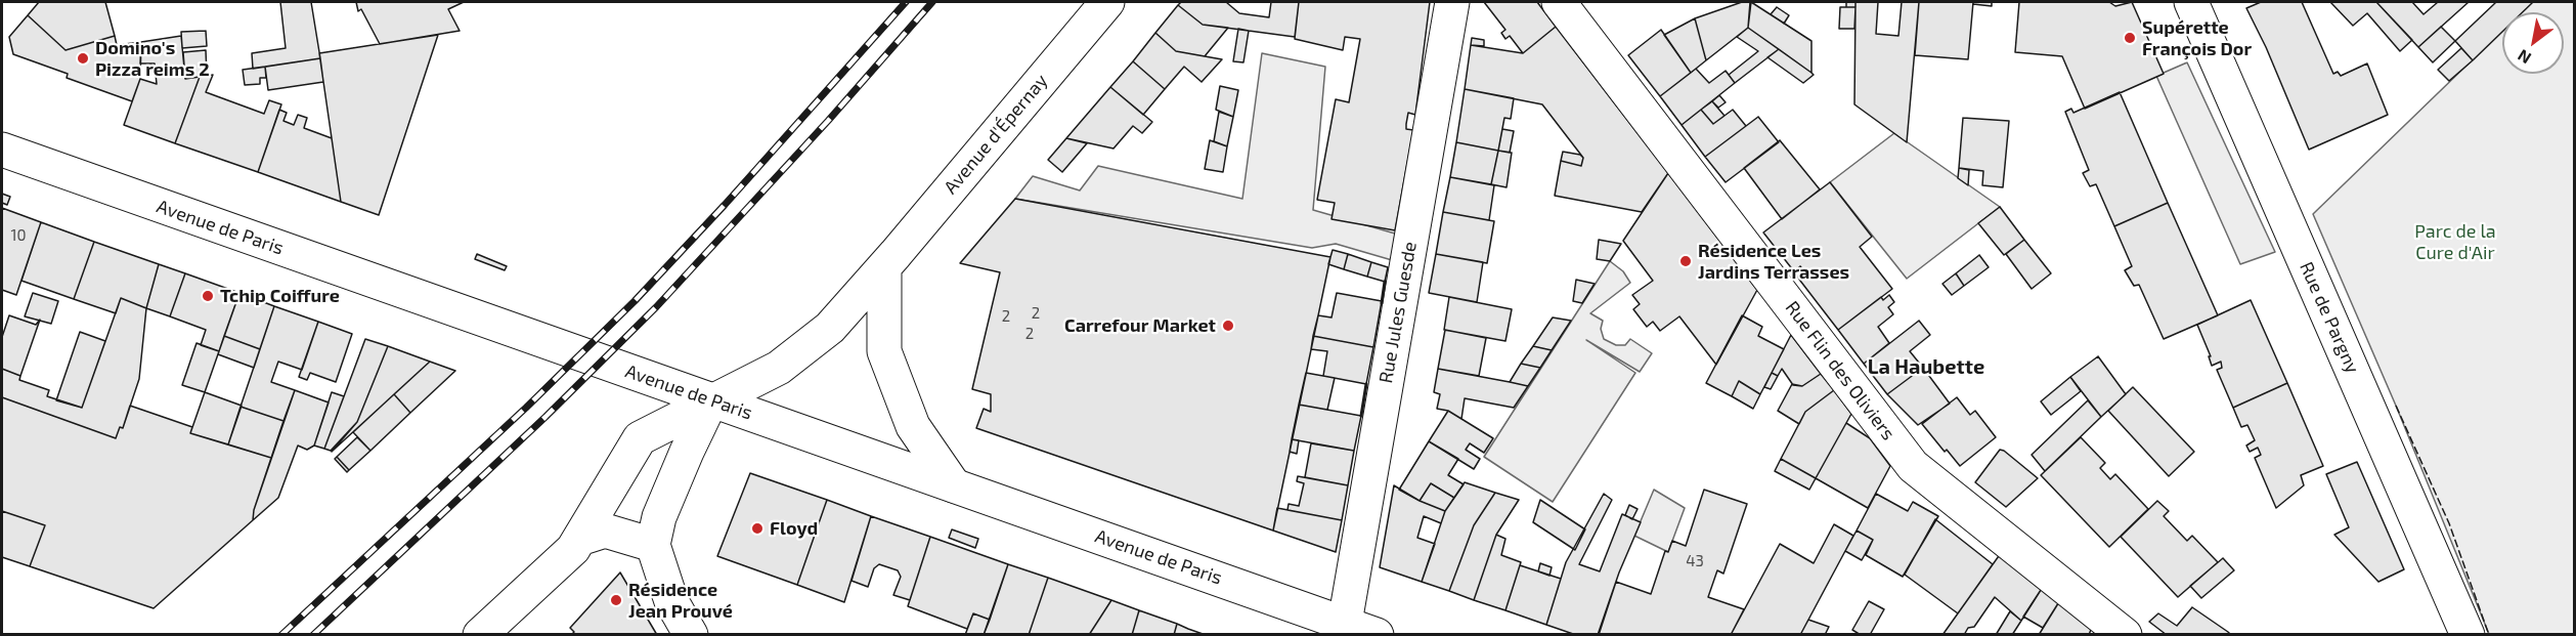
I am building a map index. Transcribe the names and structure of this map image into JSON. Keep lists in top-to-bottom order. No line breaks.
{"streets":{"street":["Avenue d'Épernay","Avenue de Paris","Rue Jules Guesde","Rue de Pargny","Rue Flin des Oliviers"]},"crossings":[["Avenue d'Épernay","Avenue de Paris"],["Avenue de Paris","Rue Jules Guesde"]],"districts":["La Haubette"],"parks":["Parc de la Cure d'Air"],"places":["Supérette François Dor","Domino's Pizza reims 2","Résidence Les Jardins Terrasses","Tchip Coiffure","Carrefour Market","Floyd","Résidence Jean Prouvé"],"house_numbers":["10","2","2","2","43"],"north":"bottom left"}
